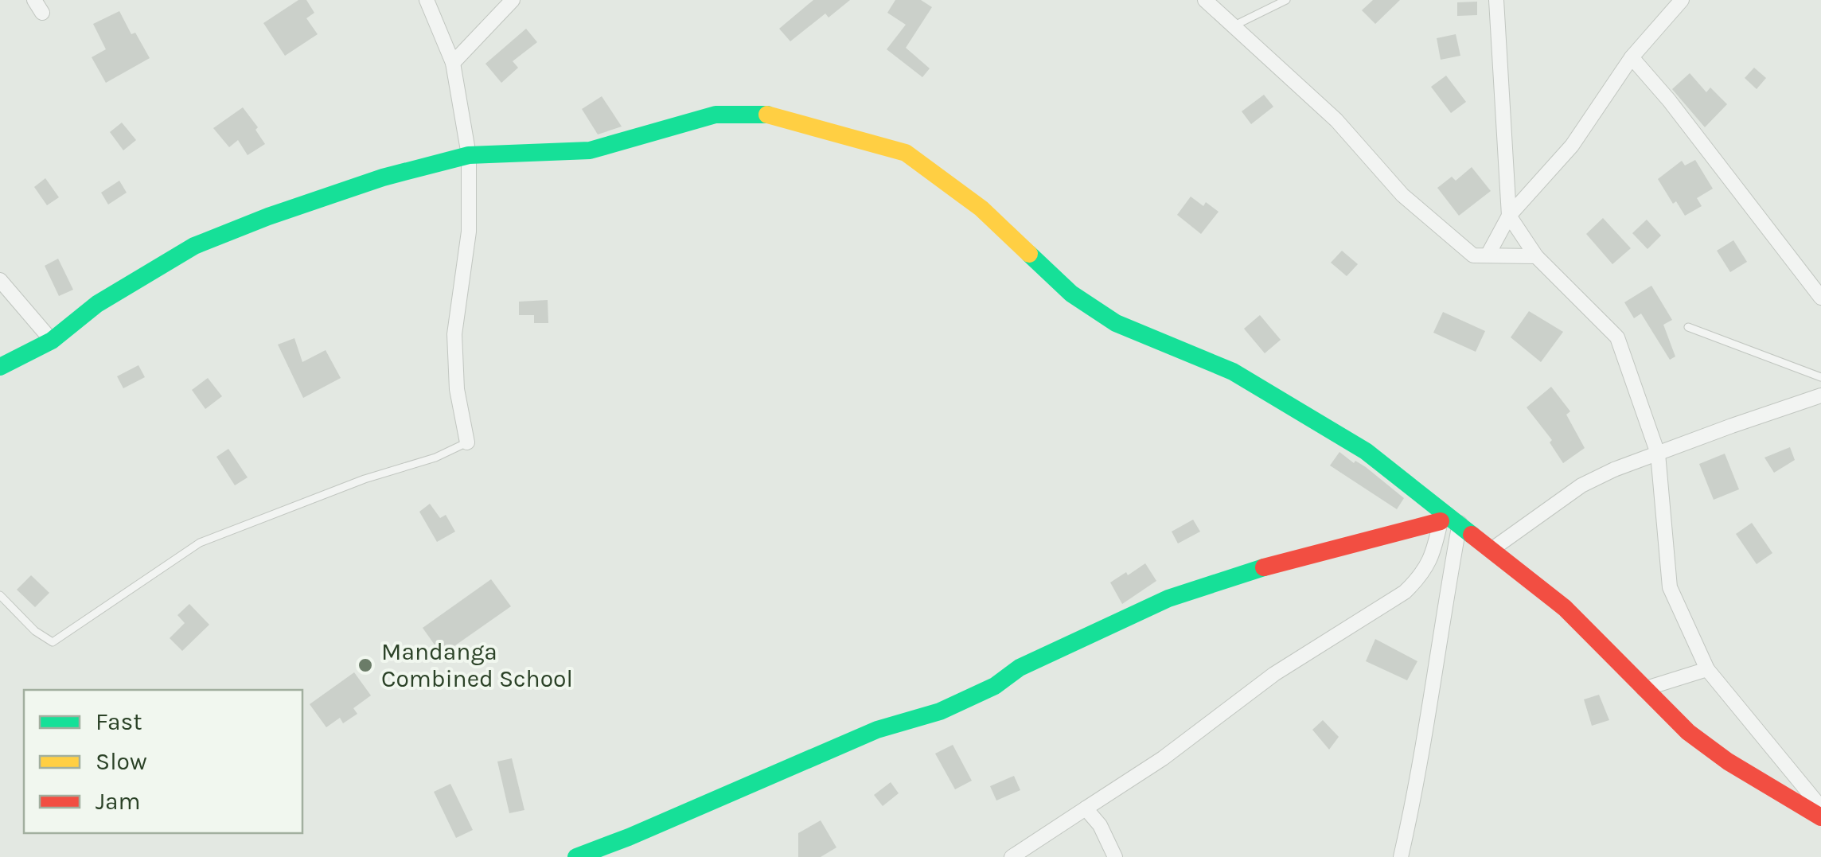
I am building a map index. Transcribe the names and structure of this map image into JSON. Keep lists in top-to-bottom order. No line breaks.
{"places":["Mandanga Combined School"],"legend":["Fast","Slow","Jam"]}
